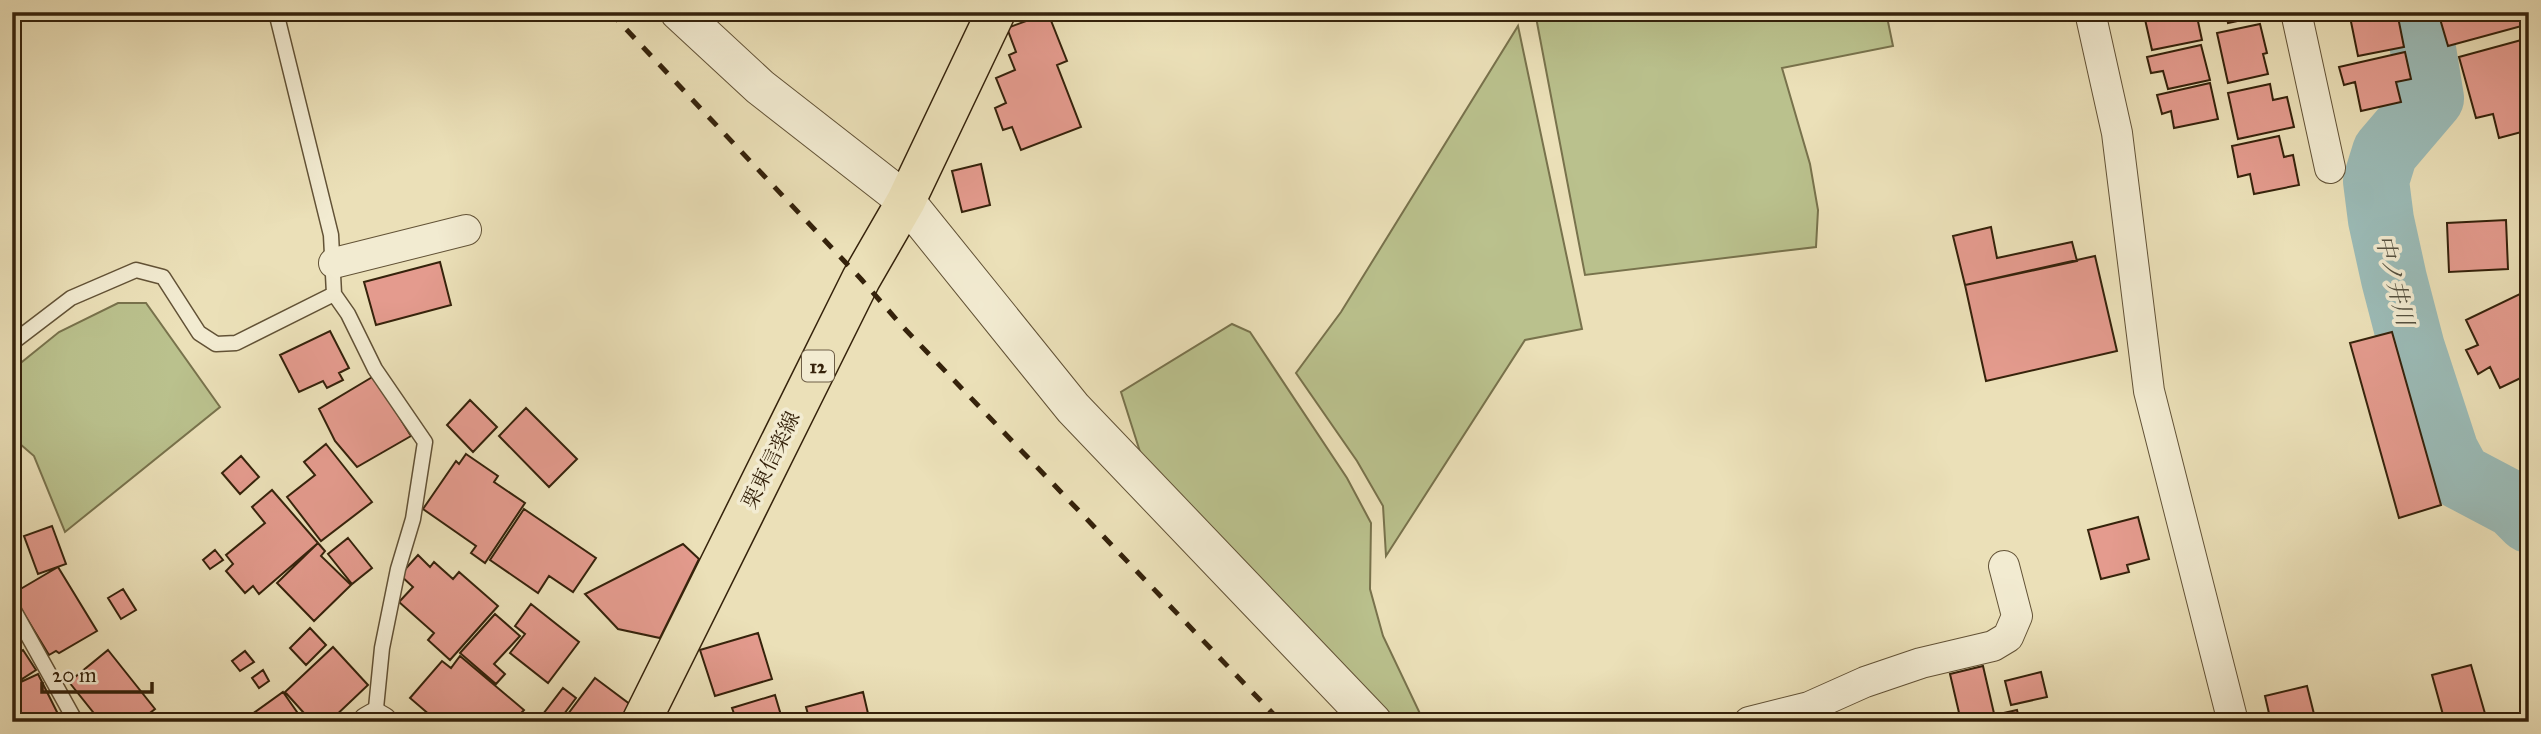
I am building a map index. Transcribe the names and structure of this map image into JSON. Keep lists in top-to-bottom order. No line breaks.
{"streets":{"main road":["12","栗東信楽線"]},"water":["中ノ井川"],"scale_bar":"20 m"}
